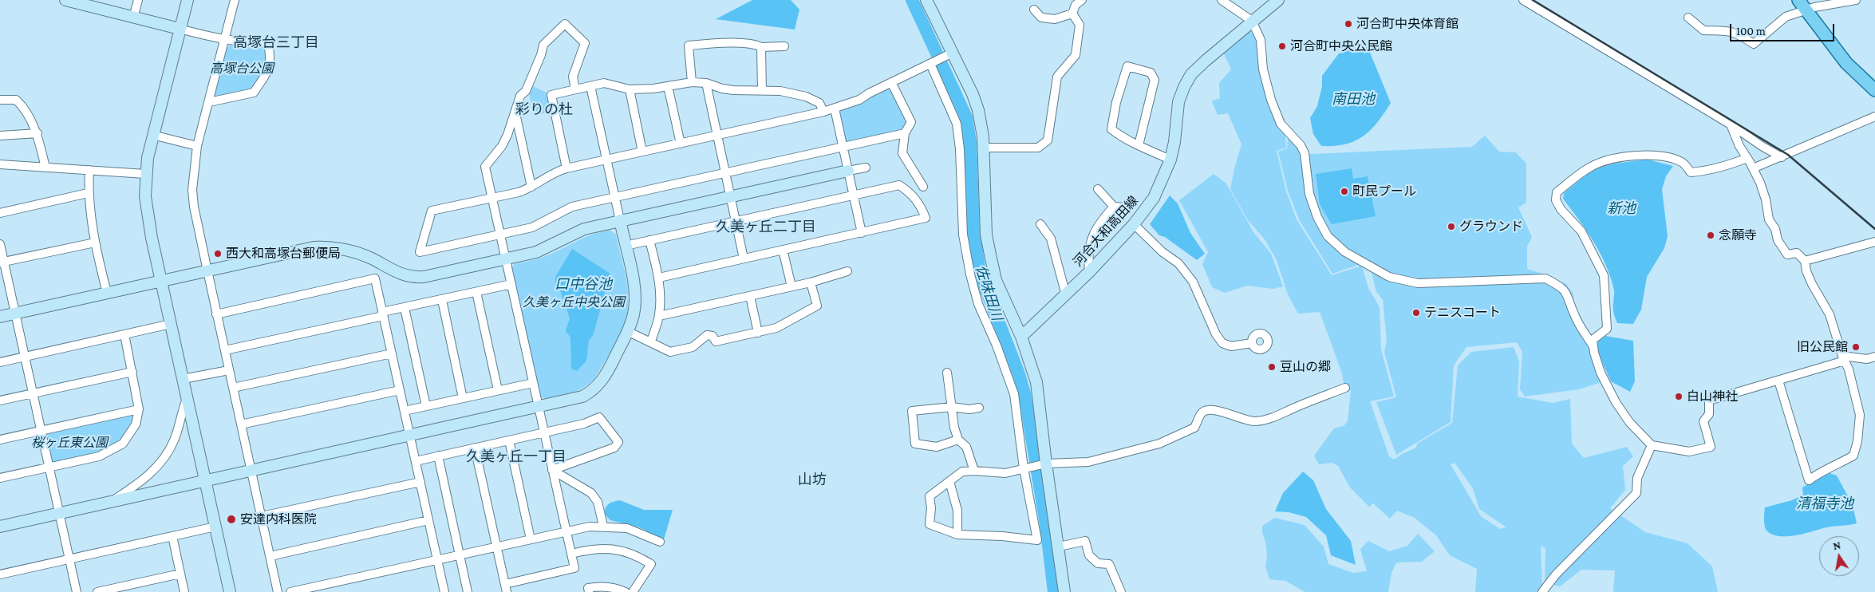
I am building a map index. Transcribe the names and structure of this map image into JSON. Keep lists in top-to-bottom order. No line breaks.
{"streets":{"street":["河合大和高田線"]},"districts":["高塚台三丁目","彩りの杜","久美ヶ丘二丁目","久美ヶ丘一丁目","山坊"],"water":["南田池","新池","口中谷池","佐味田川","清福寺池"],"parks":["高塚台公園","久美ヶ丘中央公園","桜ヶ丘東公園"],"places":["河合町中央体育館","河合町中央公民館","町民プール","グラウンド","念願寺","西大和高塚台郵便局","テニスコート","旧公民館","豆山の郷","白山神社","安達内科医院"],"scale_bar":"100 m","north":"top"}
